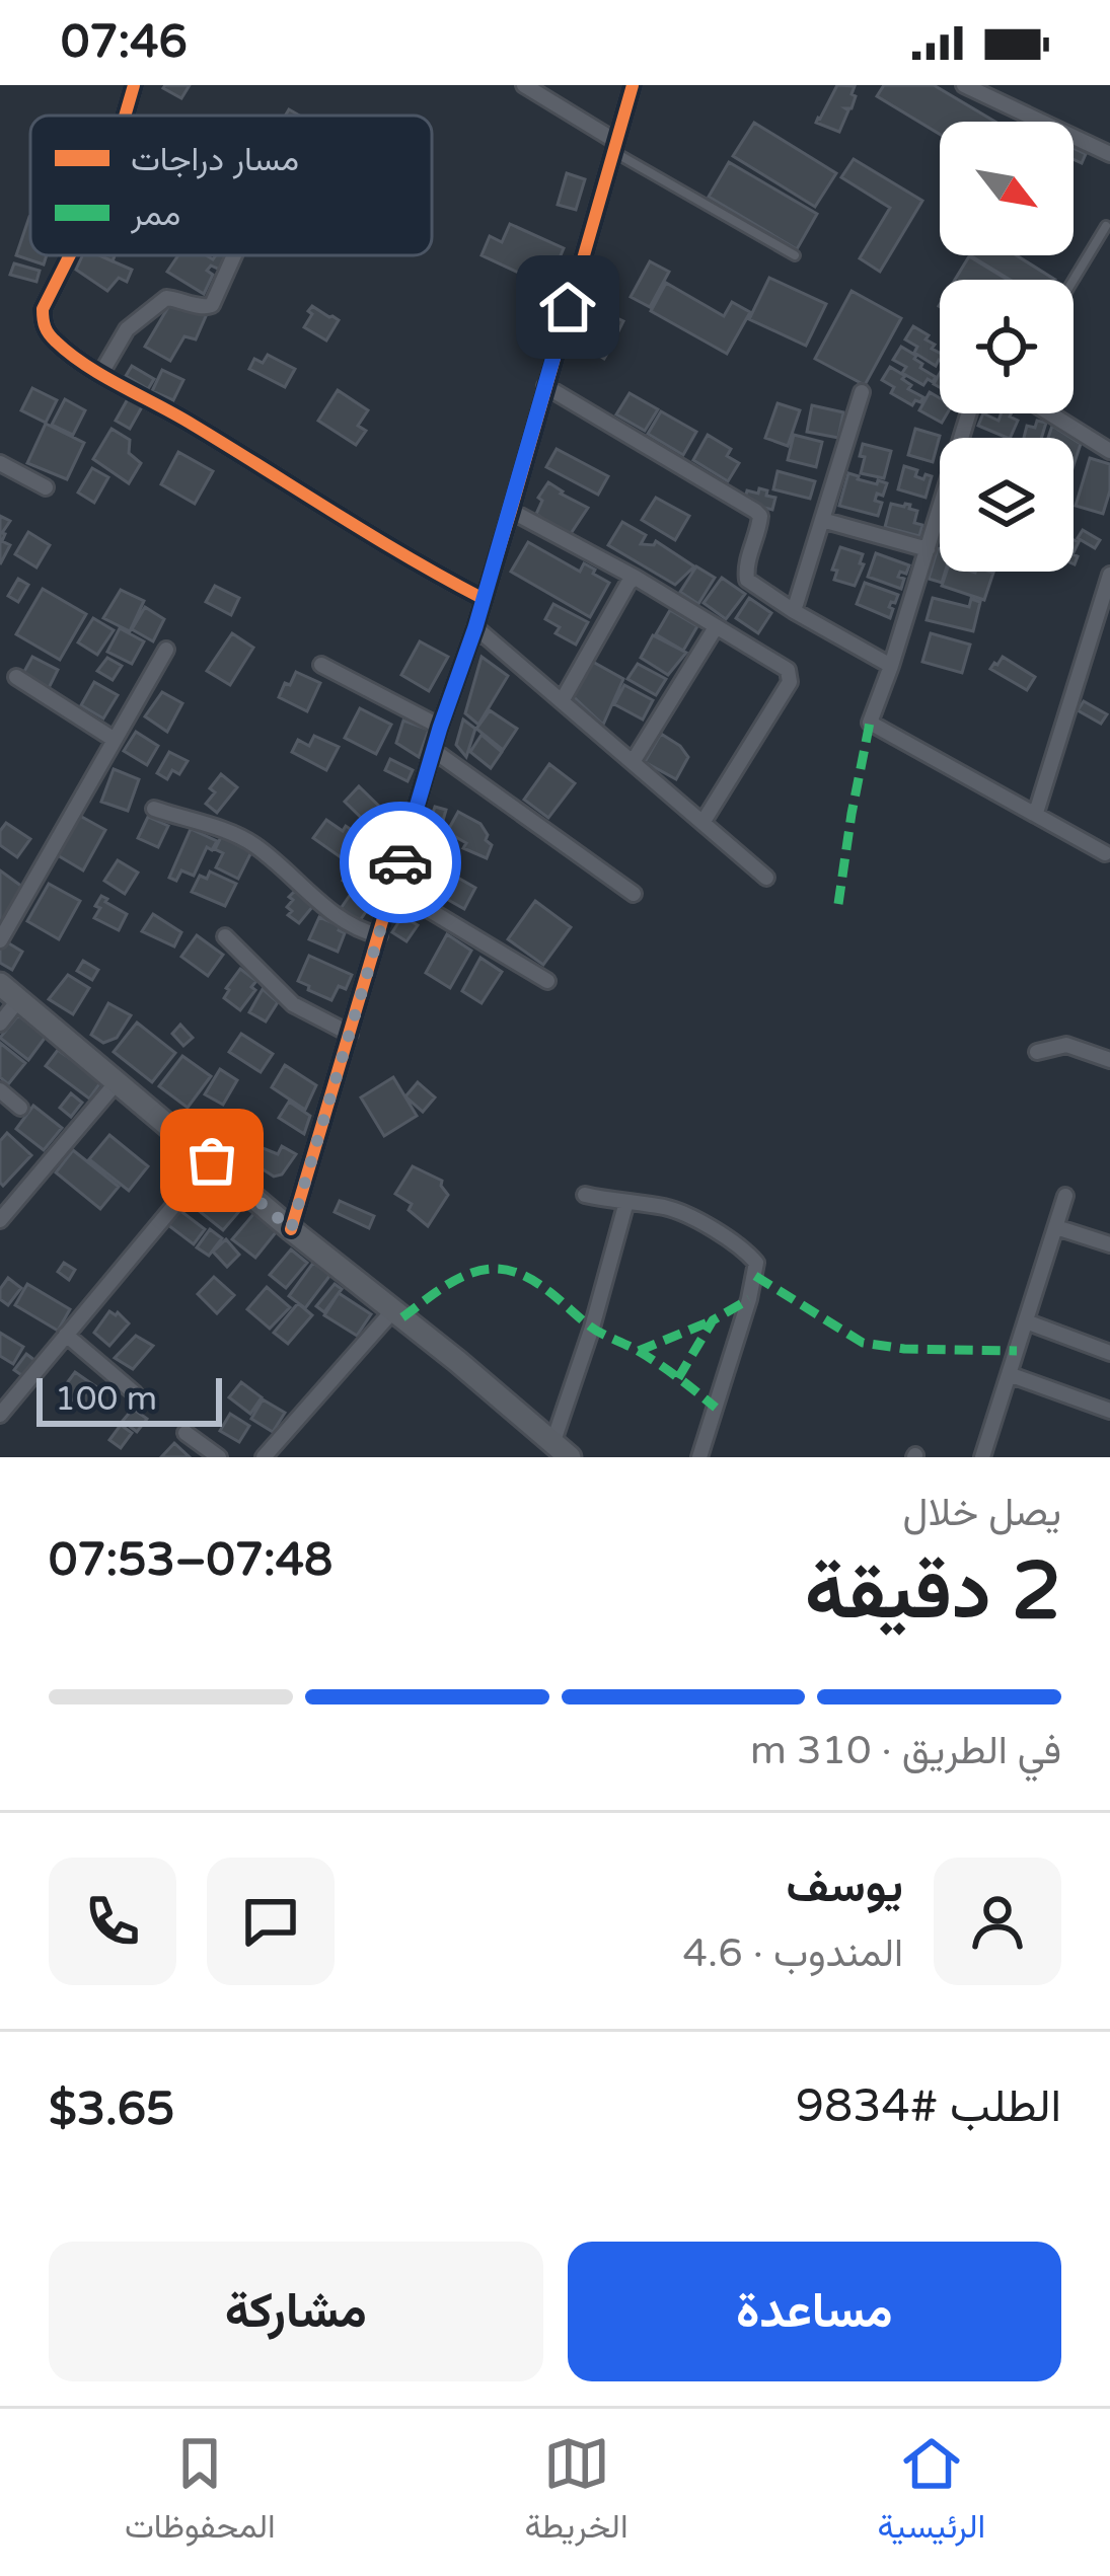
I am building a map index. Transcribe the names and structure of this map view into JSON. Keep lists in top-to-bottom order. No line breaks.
{"legend":["مسار دراجات","ممر"],"scale_bar":"100 m","north":"bottom right","page":{"status":"07:46","scale":"100 m","heading":["2 دقيقة","يصل خلال","07:48–07:53"],"panel":["يوسف","المندوب · 4.6","الطلب #9834","$3.65"],"bar":"في الطريق · 310 m","buttons":["مساعدة","مشاركة"],"tabs":["الرئيسية","الخريطة","المحفوظات"]}}
